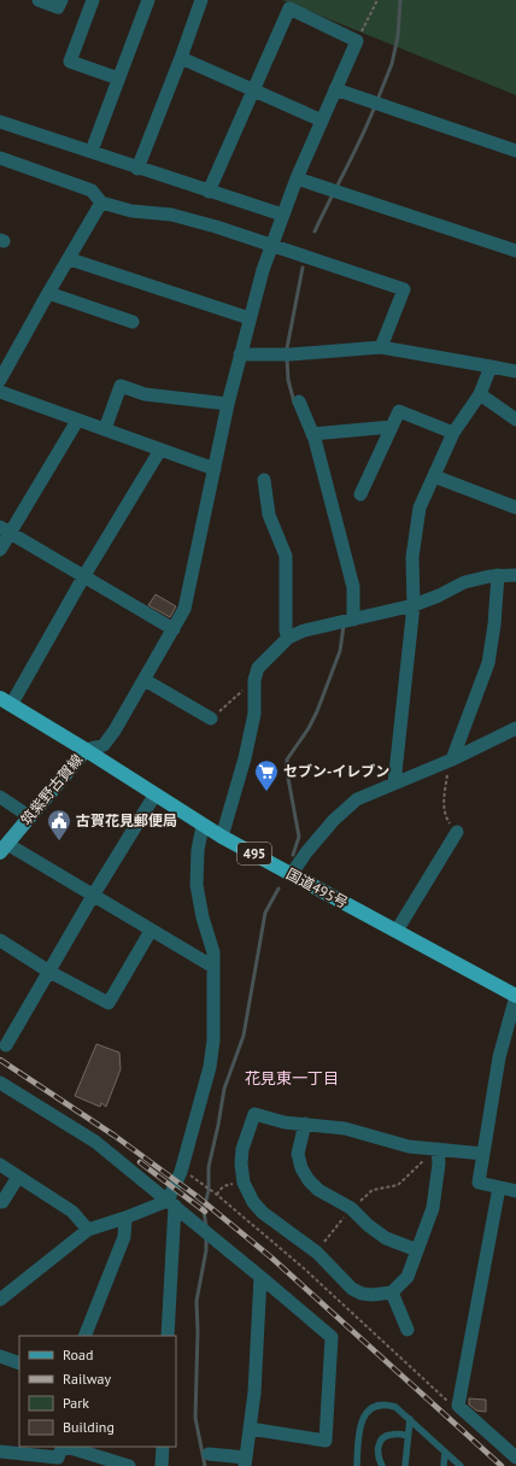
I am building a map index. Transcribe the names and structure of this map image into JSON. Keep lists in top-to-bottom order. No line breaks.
{"streets":{"highway":["495","国道495号"],"main road":["筑紫野古賀線"]},"crossings":[["筑紫野古賀線","国道495号"]],"districts":["花見東一丁目"],"places":{"supermarket":["セブン-イレブン"],"public building":["古賀花見郵便局"]},"legend":["Road","Railway","Park","Building"]}
